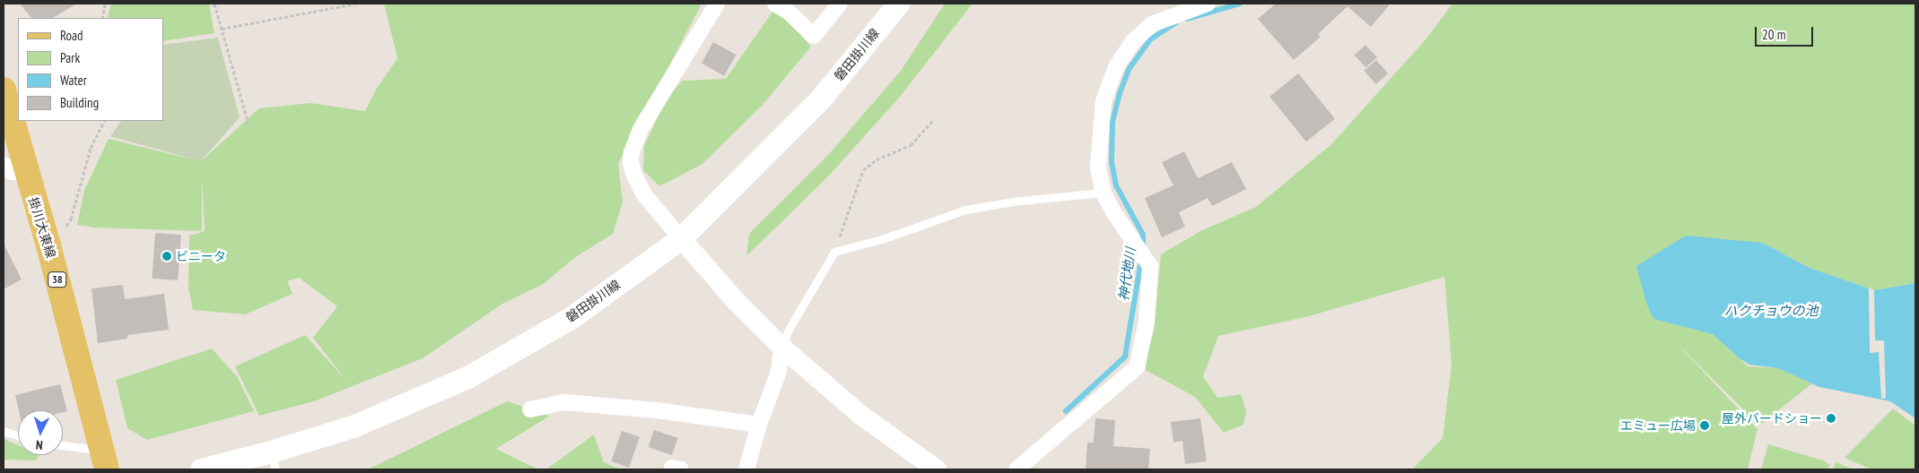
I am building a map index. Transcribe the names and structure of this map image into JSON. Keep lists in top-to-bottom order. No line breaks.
{"streets":{"main road":["磐田掛川線","掛川大東線","38"]},"water":["神代地川","ハクチョウの池"],"places":["ビニータ","屋外バードショー","エミュー広場"],"legend":["Road","Park","Water","Building"],"scale_bar":"20 m","north":"bottom"}
